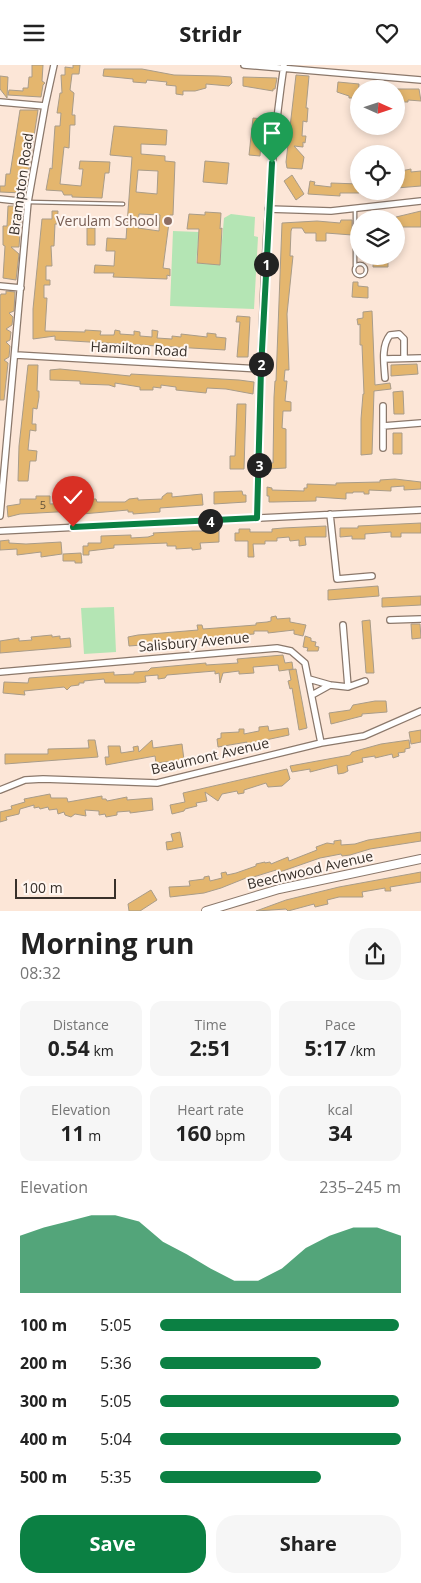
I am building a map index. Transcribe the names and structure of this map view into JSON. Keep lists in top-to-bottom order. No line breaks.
{"streets":{"street":["Brampton Road","Hamilton Road","Salisbury Avenue","Beaumont Avenue","Beechwood Avenue"]},"crossings":[["Brampton Road","Hamilton Road"],["Salisbury Avenue","Beaumont Avenue"]],"places":["Verulam School"],"house_numbers":["5"],"scale_bar":"100 m","north":"right","page":{"header":"Stridr","pins":["1","2","3","4"],"scale":"100 m","heading":["Morning run","08:32"],"stats":[["Distance","0.54 km"],["Time","2:51"],["Pace","5:17 /km"],["Elevation","11 m"],["Heart rate","160 bpm"],["kcal","34"]],"chart":["Elevation","235–245 m"],"list":[{"name":"100 m","note":"5:05"},{"name":"200 m","note":"5:36"},{"name":"300 m","note":"5:05"},{"name":"400 m","note":"5:04"},{"name":"500 m","note":"5:35"}],"buttons":["Save","Share"]}}
